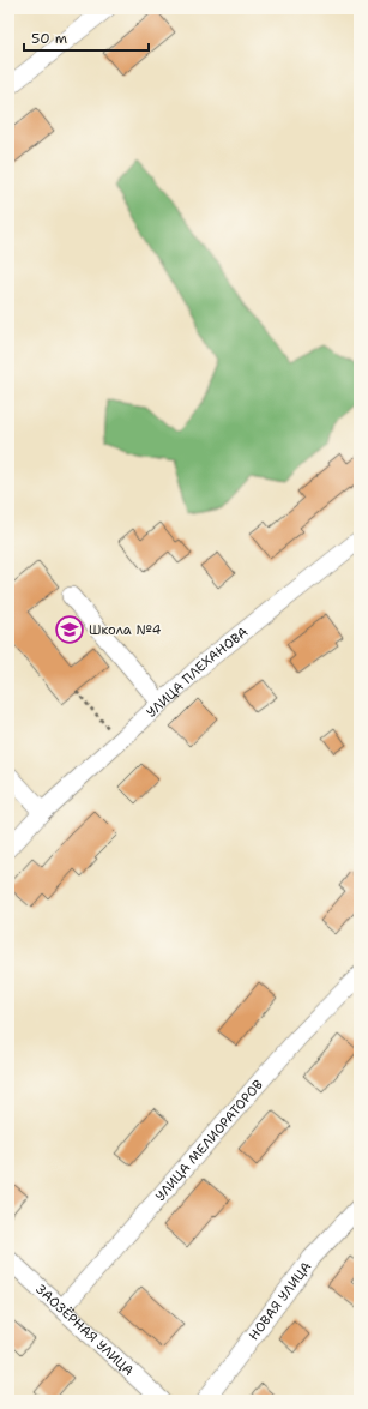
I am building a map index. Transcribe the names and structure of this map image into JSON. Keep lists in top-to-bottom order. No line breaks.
{"streets":{"street":["УЛИЦА ПЛЕХАНОВА","УЛИЦА МЕЛИОРАТОРОВ","НОВАЯ УЛИЦА","ЗАОЗЁРНАЯ УЛИЦА"]},"crossings":[["УЛИЦА МЕЛИОРАТОРОВ","ЗАОЗЁРНАЯ УЛИЦА"]],"places":{"school or university":["Школа №4"]},"scale_bar":"50 m"}
